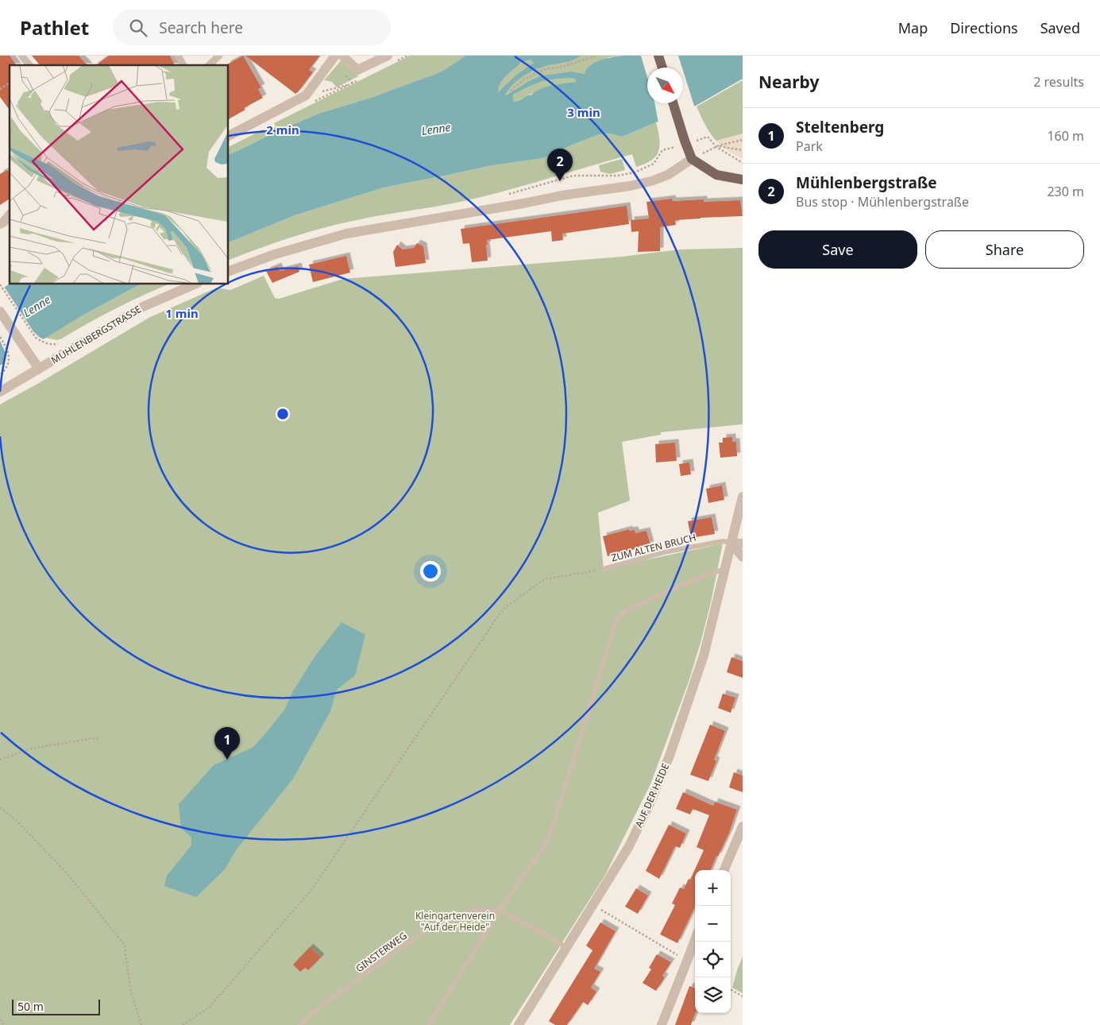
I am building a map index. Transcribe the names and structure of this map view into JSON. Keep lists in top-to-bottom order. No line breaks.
{"streets":{"street":["MÜHLENBERGSTRASSE","AUF DER HEIDE"],"lane":["ZUM ALTEN BRUCH","GINSTERWEG"]},"crossings":[["ZUM ALTEN BRUCH","AUF DER HEIDE"]],"water":["Lenne"],"parks":["Kleingartenverein \"Auf der Heide\""],"scale_bar":"50 m","north":"bottom right","page":{"header":"Pathlet","search":"Search here","nav":["Map","Directions","Saved"],"heading":["Nearby","2 results"],"list":[{"mark":"1","name":"Steltenberg","note":"Park","value":"160 m"},{"mark":"2","name":"Mühlenbergstraße","note":"Bus stop · Mühlenbergstraße","value":"230 m"}],"pins":["2","1"],"buttons":["Save","Share"],"map_buttons":["+","−"],"scale":"50 m"},"rings":["3 min","2 min","1 min"]}
